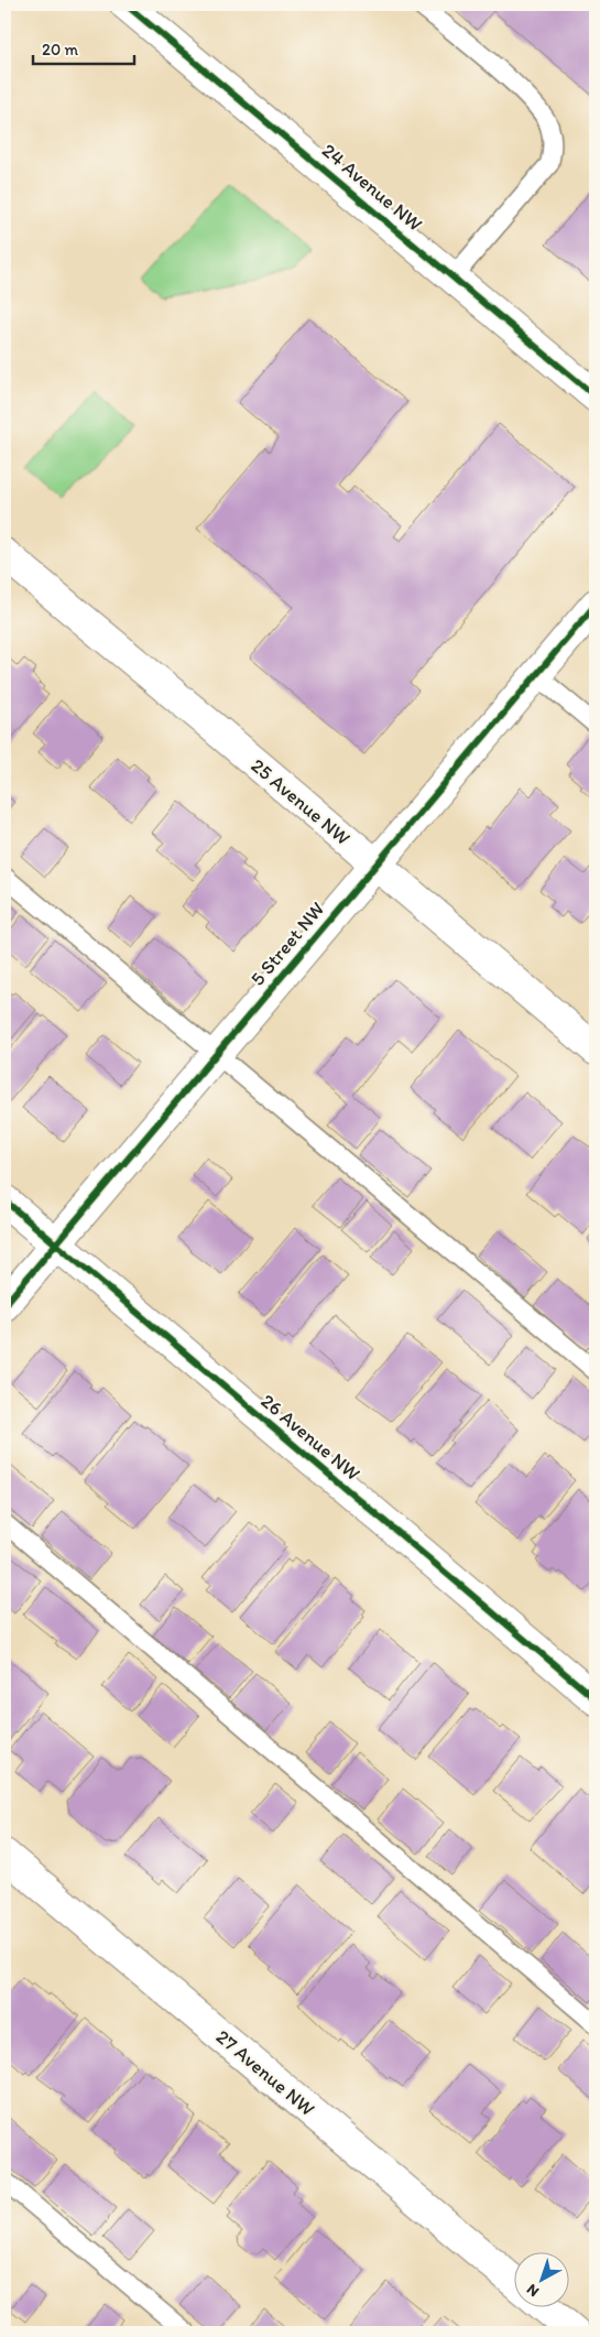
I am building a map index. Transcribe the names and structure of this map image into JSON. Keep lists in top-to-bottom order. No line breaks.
{"streets":{"street":["24 Avenue NW","25 Avenue NW","5 Street NW","26 Avenue NW","27 Avenue NW"]},"crossings":[["25 Avenue NW","5 Street NW"],["5 Street NW","26 Avenue NW"]],"scale_bar":"20 m","north":"bottom left"}
